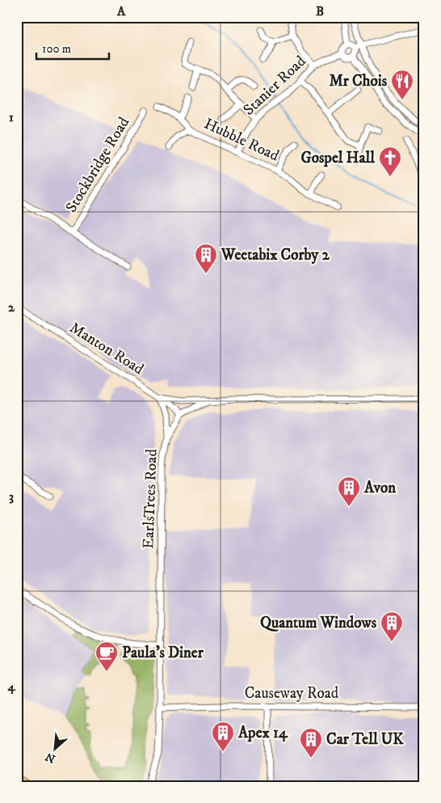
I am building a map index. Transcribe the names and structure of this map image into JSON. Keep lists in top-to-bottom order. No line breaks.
{"streets":{"street":["Stanier Road","Hubble Road","Stockbridge Road","Manton Road","EarlsTrees Road","Causeway Road"]},"crossings":[["Stanier Road","Hubble Road"],["Manton Road","EarlsTrees Road"],["EarlsTrees Road","Causeway Road"]],"places":{"restaurant":["Mr Chois"],"church":["Gospel Hall"],"building":["Weetabix Corby 2","Avon","Quantum Windows","Apex 14","Car Tell UK"],"cafe":["Paula's Diner"]},"scale_bar":"100 m","north":"bottom left","grid":{"columns":["A","B"],"rows":["1","2","3","4"]}}
